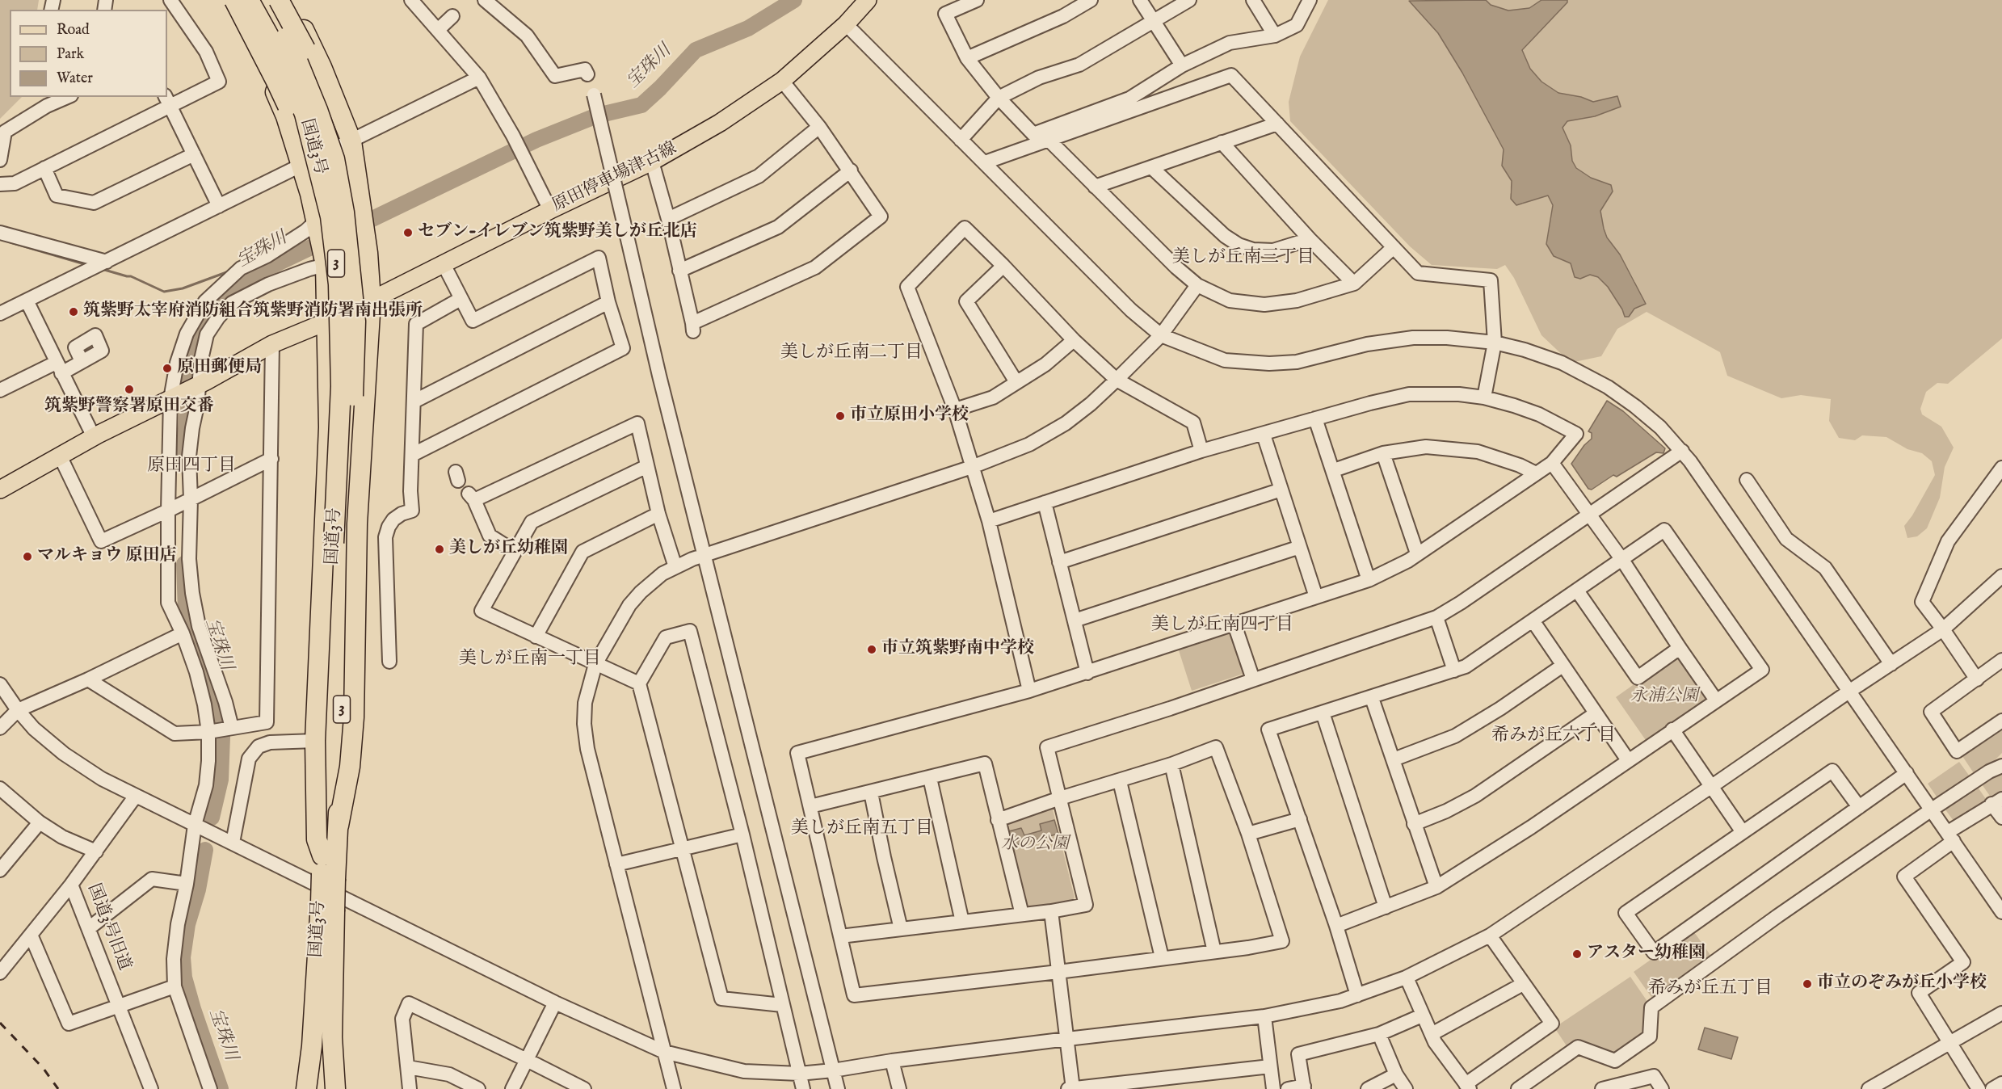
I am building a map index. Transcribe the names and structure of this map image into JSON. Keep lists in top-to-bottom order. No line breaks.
{"streets":{"highway":["国道3号","3"],"main road":["原田停車場津古線"],"street":["国道3号旧道"]},"districts":["美しが丘南三丁目","美しが丘南二丁目","原田四丁目","美しが丘南四丁目","美しが丘南一丁目","希みが丘六丁目","美しが丘南五丁目","希みが丘五丁目"],"water":["宝珠川"],"parks":["永浦公園","水の公園"],"places":["セブン-イレブン筑紫野美しが丘北店","筑紫野太宰府消防組合筑紫野消防署南出張所","原田郵便局","筑紫野警察署原田交番","市立原田小学校","美しが丘幼稚園","マルキョウ 原田店","市立筑紫野南中学校","アスター幼稚園","市立のぞみが丘小学校"],"legend":["Road","Park","Water"]}
